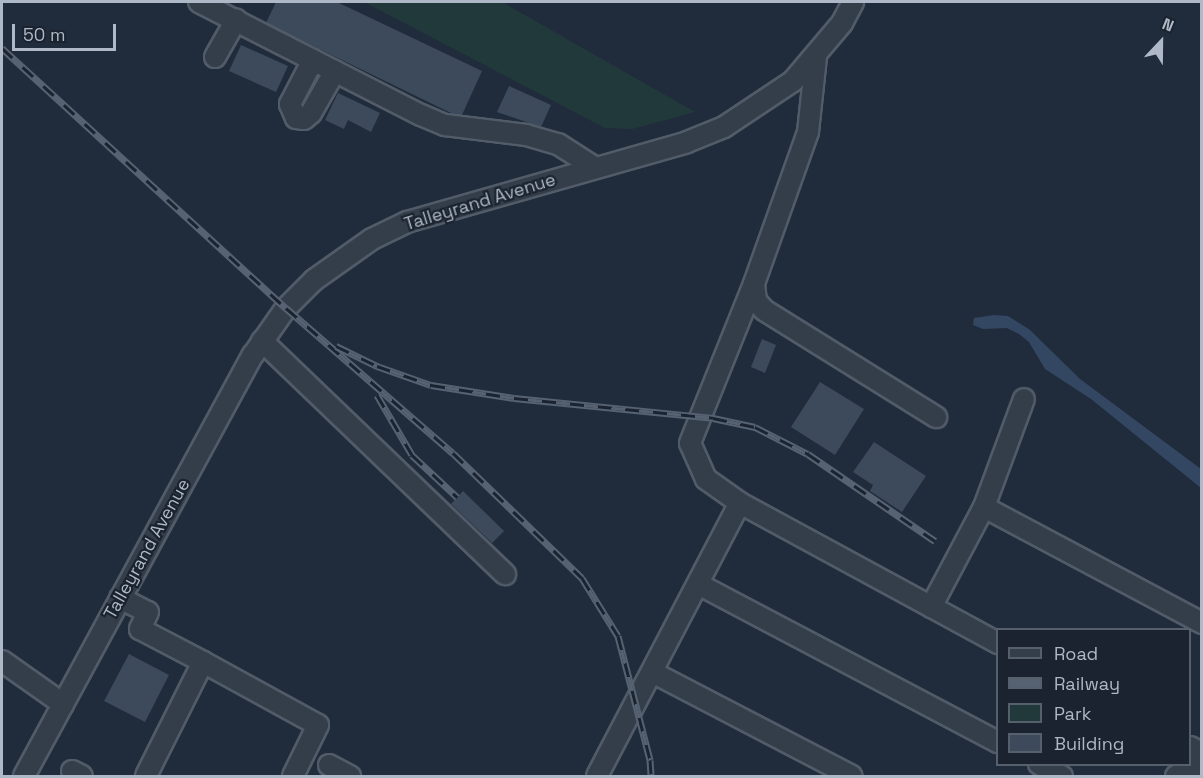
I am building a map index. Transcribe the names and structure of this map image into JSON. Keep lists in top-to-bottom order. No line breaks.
{"streets":{"street":["Talleyrand Avenue"]},"legend":["Road","Railway","Park","Building"],"scale_bar":"50 m","north":"top"}
